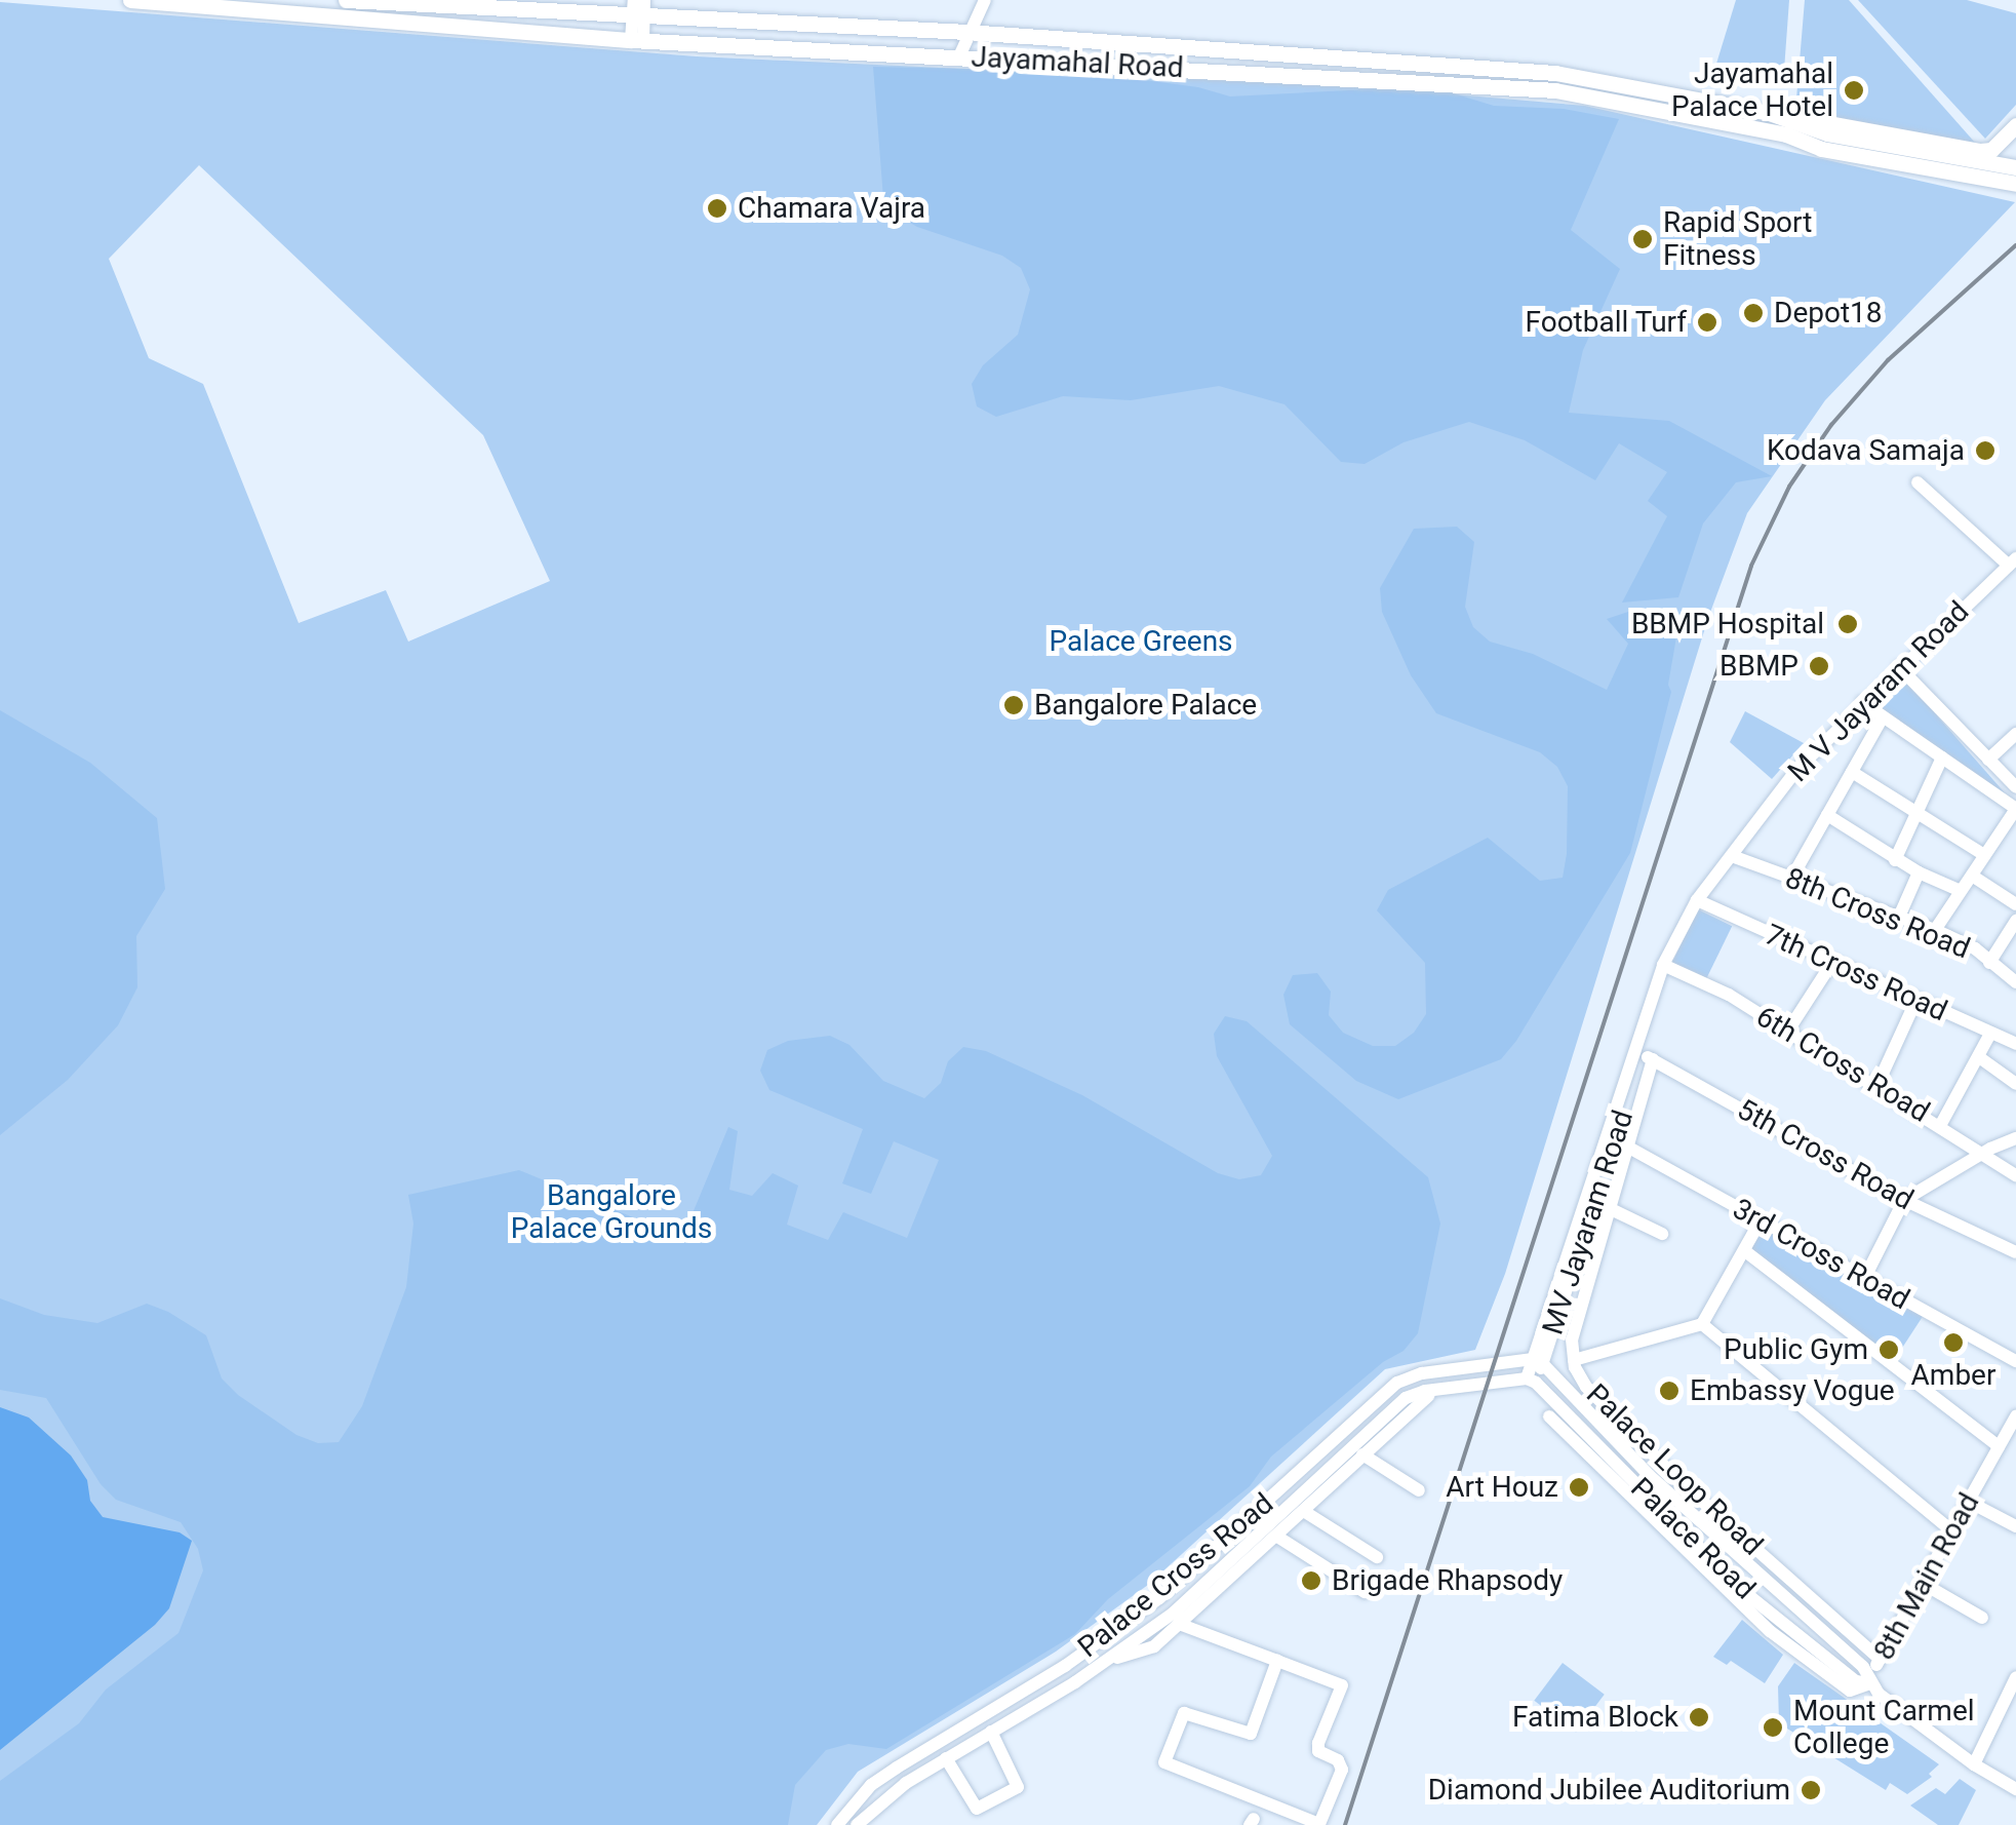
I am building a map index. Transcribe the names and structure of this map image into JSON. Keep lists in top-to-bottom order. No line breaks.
{"streets":{"main road":["Jayamahal Road"],"street":["M V Jayaram Road","8th Cross Road","7th Cross Road","6th Cross Road","5th Cross Road","MV Jayaram Road","3rd Cross Road","Palace Loop Road","Palace Road","Palace Cross Road","8th Main Road"]},"crossings":[["M V Jayaram Road","8th Cross Road"],["M V Jayaram Road","7th Cross Road"],["M V Jayaram Road","6th Cross Road"],["M V Jayaram Road","5th Cross Road"],["M V Jayaram Road","MV Jayaram Road"],["5th Cross Road","MV Jayaram Road"],["5th Cross Road","Palace Loop Road"],["MV Jayaram Road","Palace Road"],["MV Jayaram Road","Palace Cross Road"],["3rd Cross Road","Palace Loop Road"],["Palace Loop Road","8th Main Road"],["Palace Road","Palace Cross Road"],["Palace Road","8th Main Road"]],"parks":["Palace Greens","Bangalore Palace Grounds"],"places":["Jayamahal Palace Hotel","Chamara Vajra","Rapid Sport Fitness","Depot18","Football Turf","Kodava Samaja","BBMP Hospital","BBMP","Bangalore Palace","Amber","Public Gym","Embassy Vogue","Art Houz","Brigade Rhapsody","Fatima Block","Mount Carmel College","Diamond Jubilee Auditorium"]}
